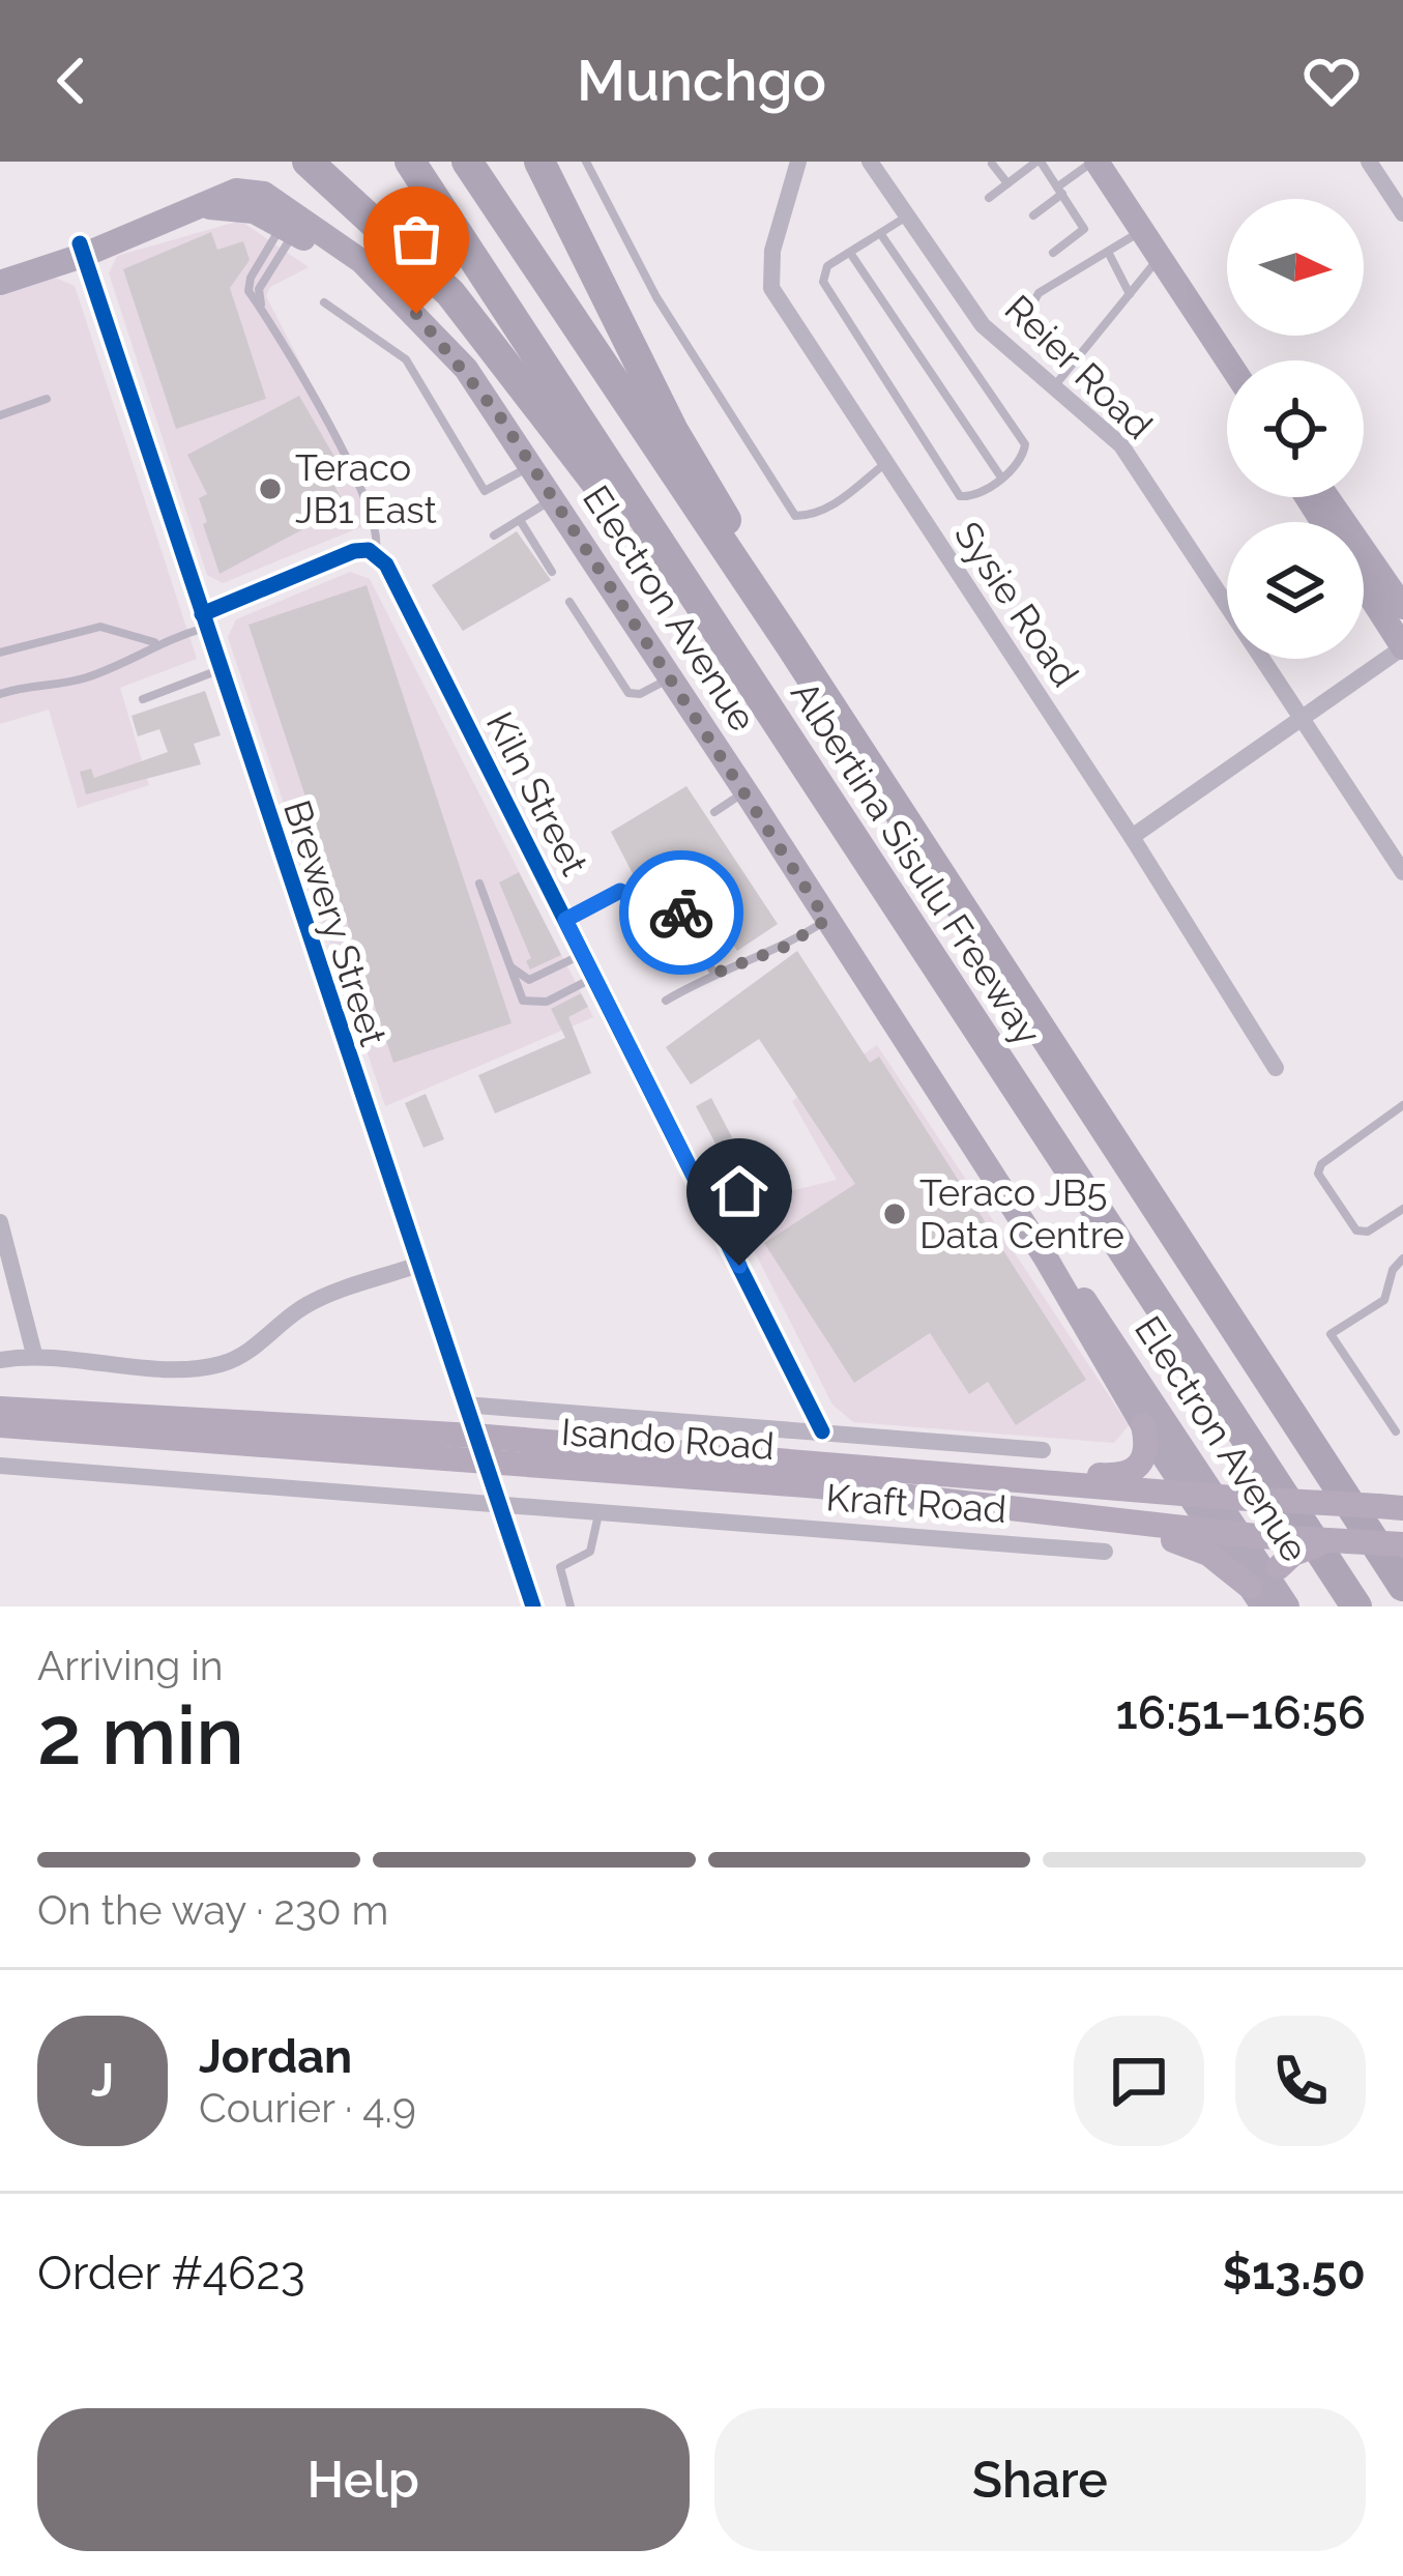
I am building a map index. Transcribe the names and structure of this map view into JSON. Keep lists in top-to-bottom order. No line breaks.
{"streets":{"highway":["Albertina Sisulu Freeway"],"main road":["Electron Avenue","Isando Road"],"street":["Reier Road","Sysie Road","Kiln Street","Brewery Street","Kraft Road"]},"crossings":[["Electron Avenue","Brewery Street"],["Electron Avenue","Isando Road"],["Brewery Street","Isando Road"],["Brewery Street","Kraft Road"]],"places":["Teraco JB1 East","Teraco JB5 Data Centre"],"north":"right","page":{"header":"Munchgo","heading":["2 min","Arriving in","16:51–16:56"],"panel":["Jordan","Courier · 4.9","Order #4623","$13.50"],"bar":"On the way · 230 m","round":"J","buttons":["Help","Share"]}}
